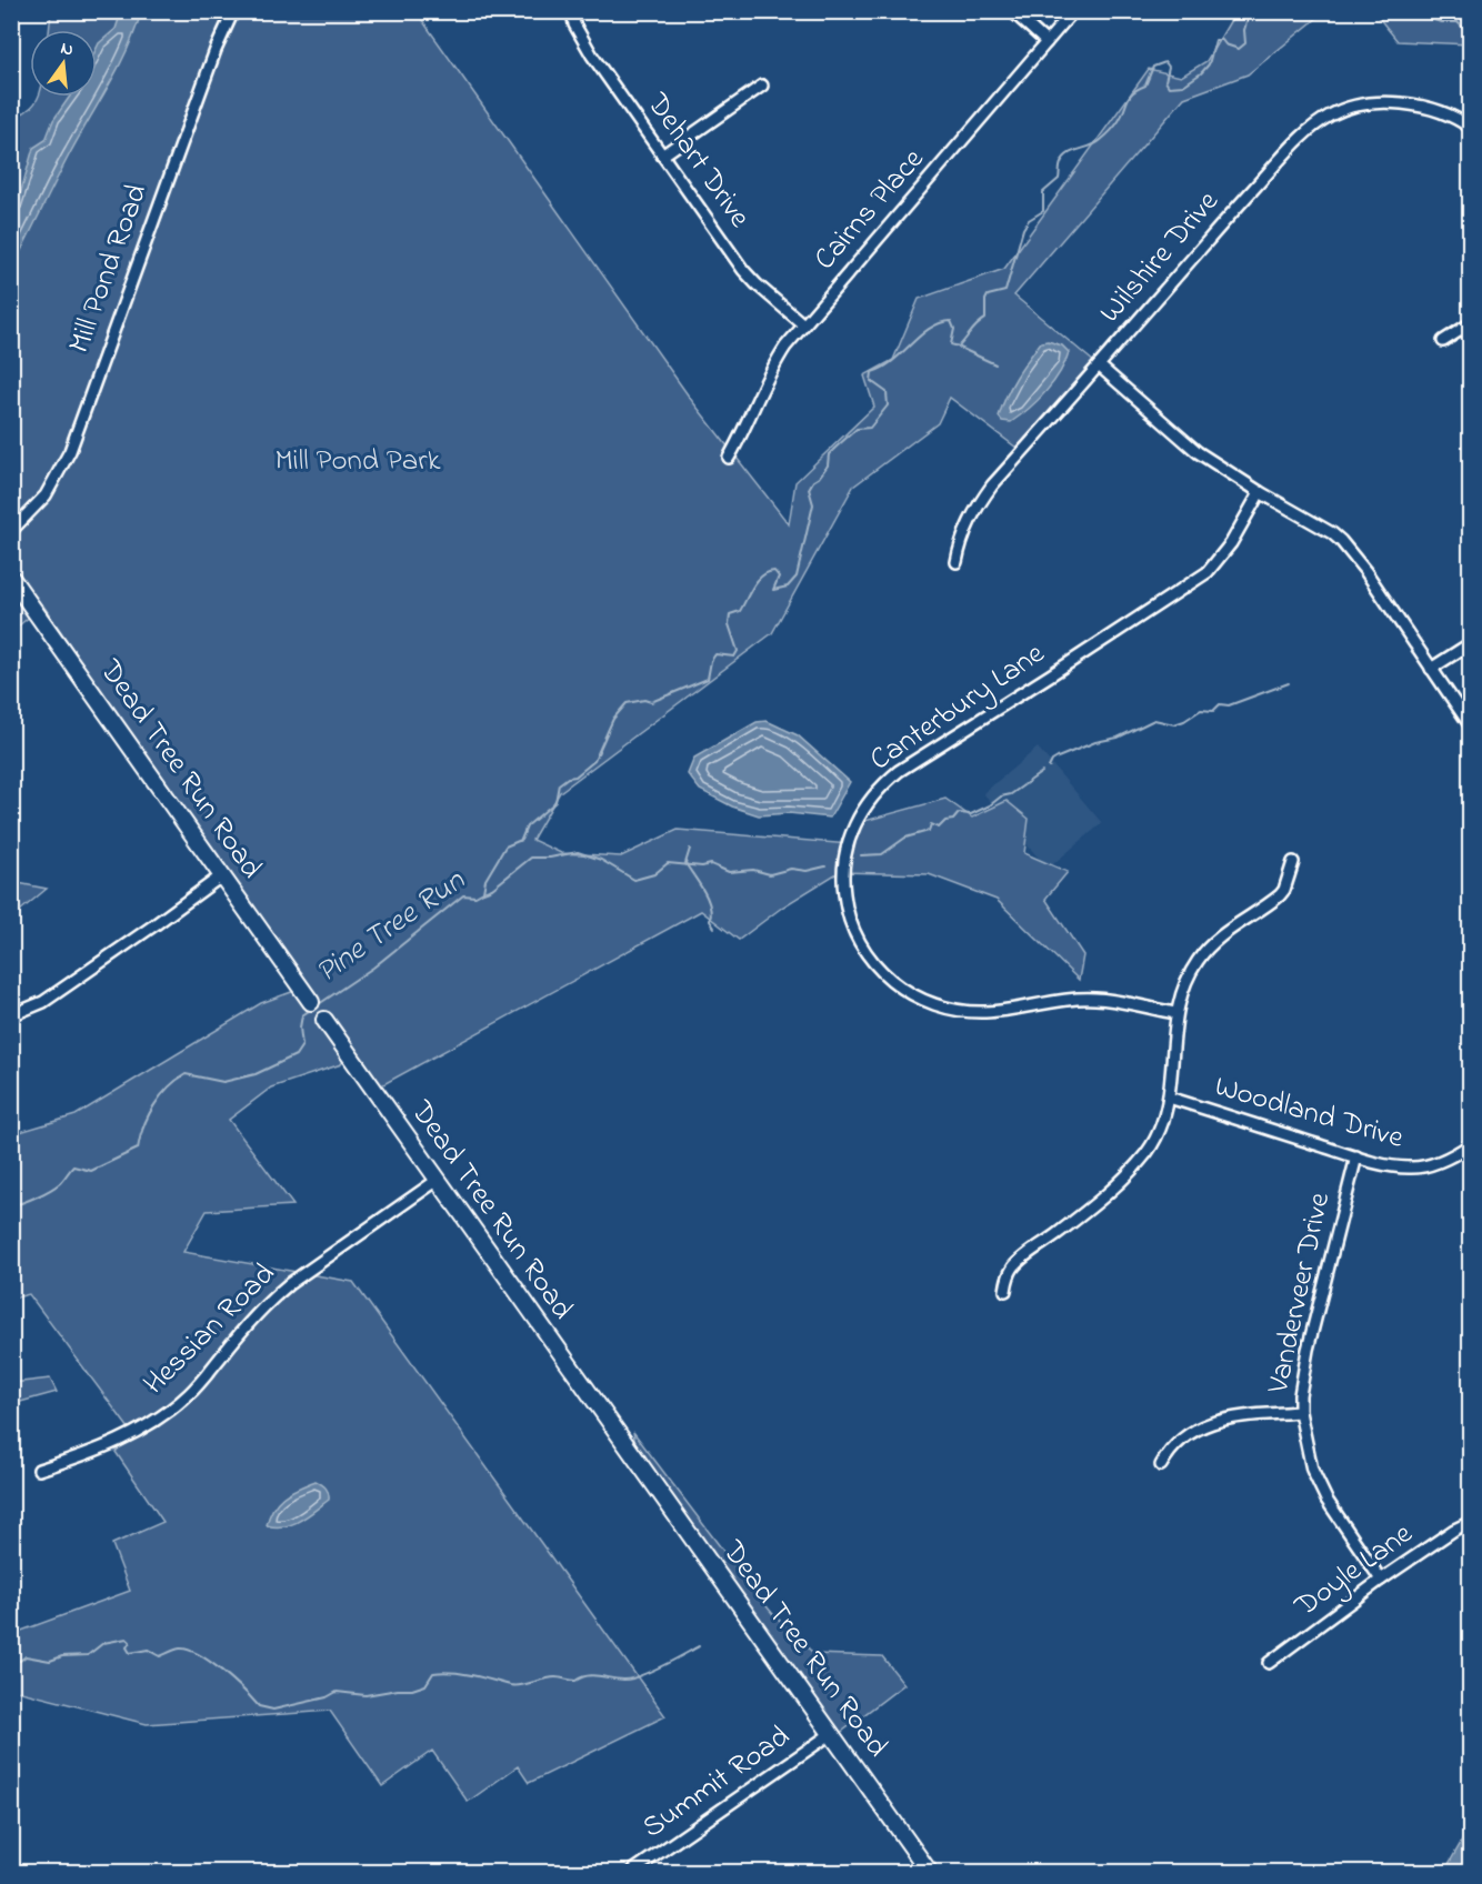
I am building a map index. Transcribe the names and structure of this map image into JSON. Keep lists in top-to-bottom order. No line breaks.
{"streets":{"street":["Dehart Drive","Cairns Place","Wilshire Drive","Mill Pond Road","Canterbury Lane","Dead Tree Run Road","Woodland Drive","Vanderveer Drive","Hessian Road","Doyle Lane","Summit Road"]},"crossings":[["Dehart Drive","Cairns Place"],["Dead Tree Run Road","Hessian Road"],["Dead Tree Run Road","Summit Road"],["Woodland Drive","Vanderveer Drive"],["Vanderveer Drive","Doyle Lane"]],"water":["Pine Tree Run"],"parks":["Mill Pond Park"],"north":"top"}
